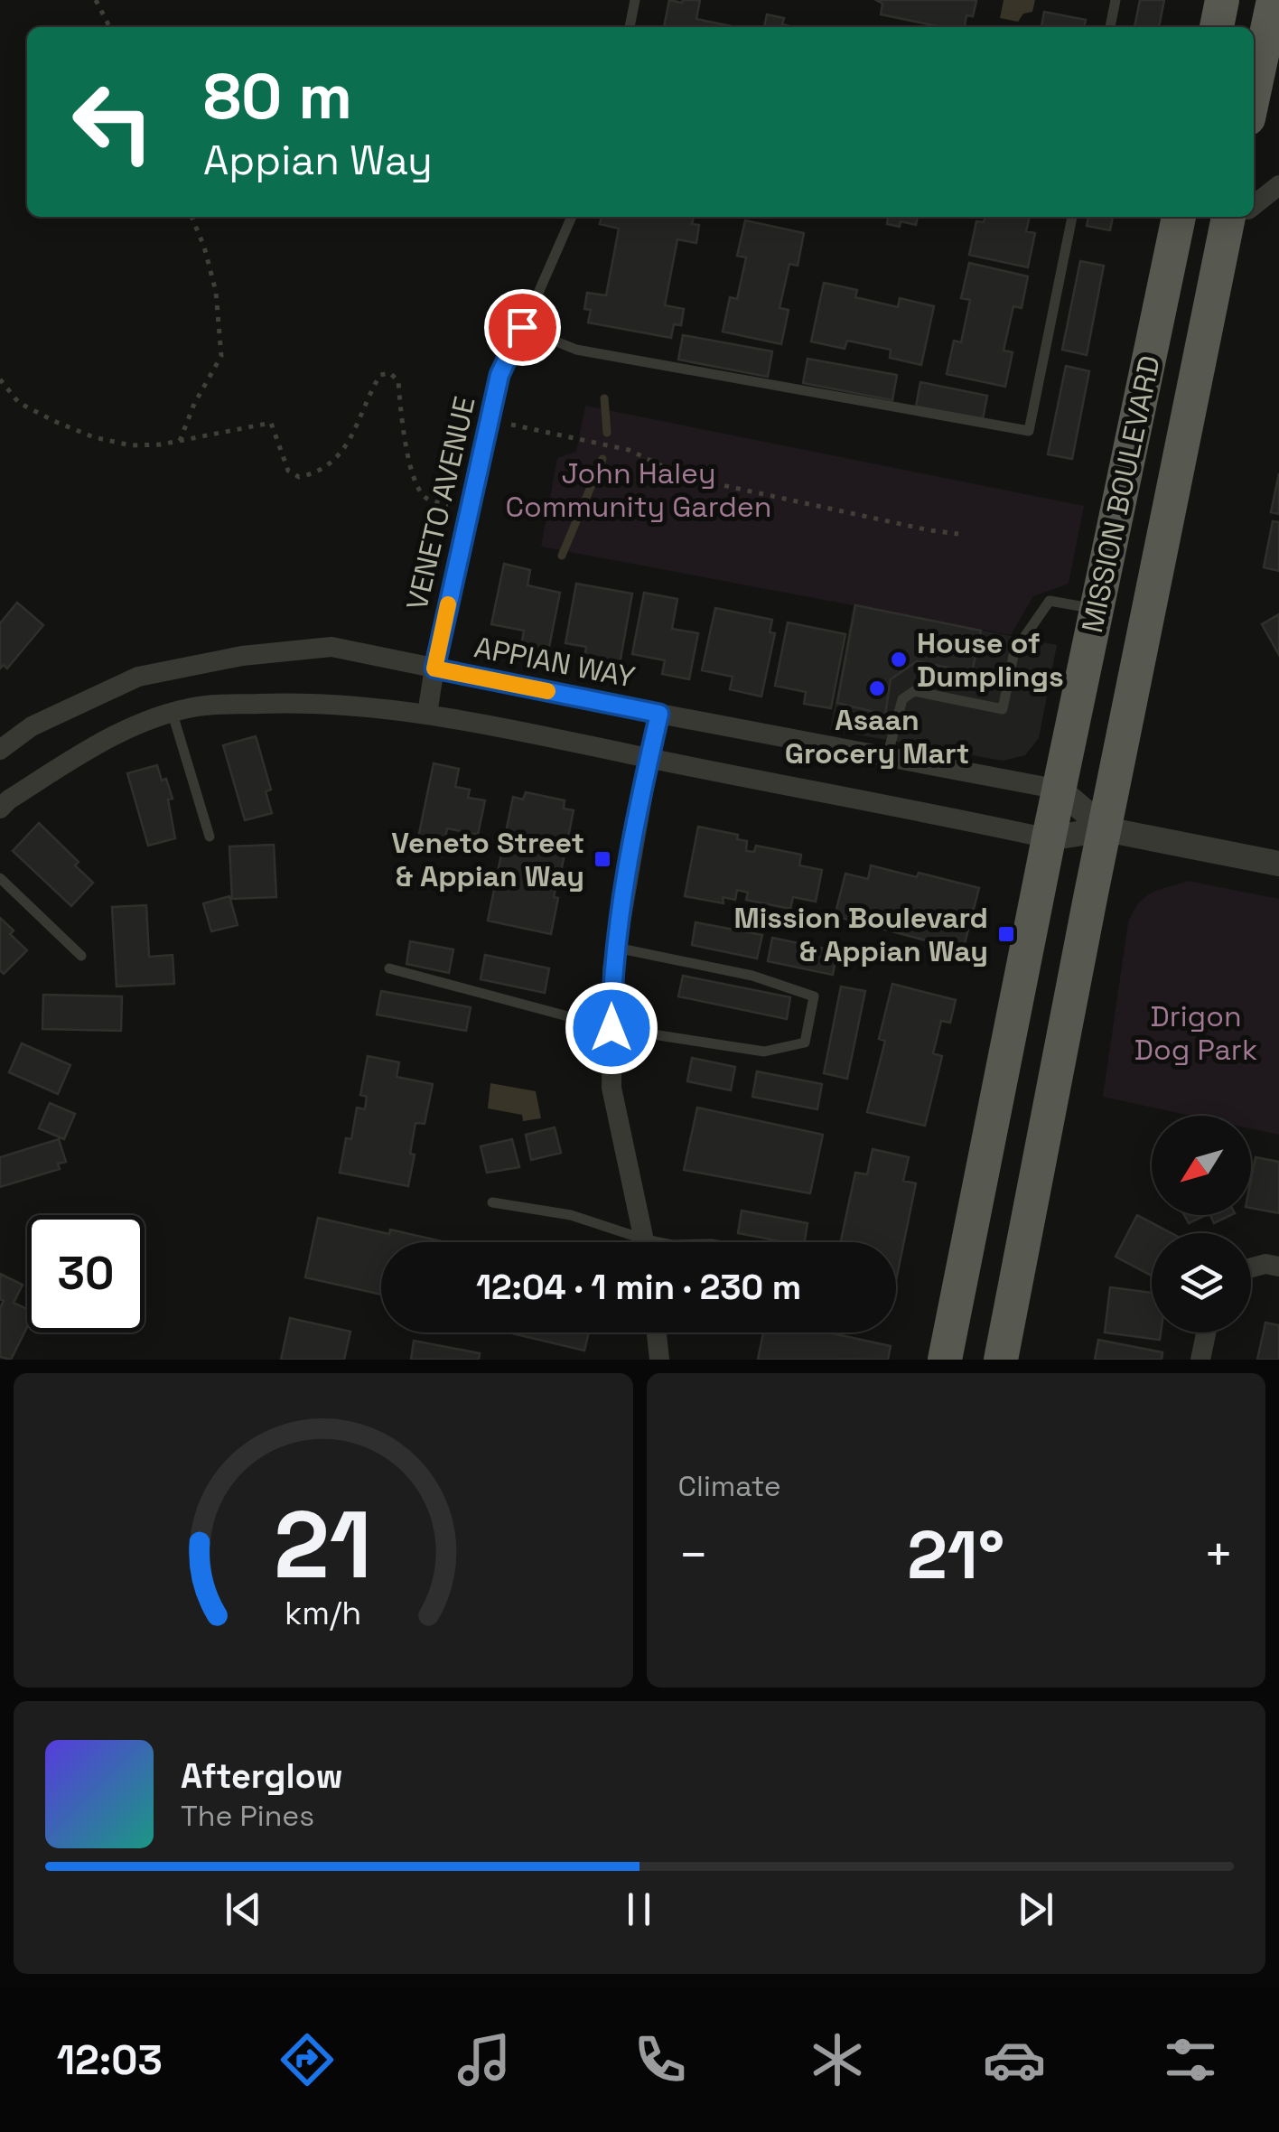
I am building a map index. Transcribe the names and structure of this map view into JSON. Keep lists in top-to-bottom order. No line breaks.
{"streets":{"main road":["MISSION BOULEVARD"],"street":["VENETO AVENUE","APPIAN WAY"]},"crossings":[["MISSION BOULEVARD","APPIAN WAY"],["VENETO AVENUE","APPIAN WAY"]],"parks":["John Haley Community Garden","Drigon Dog Park"],"places":{"other":["House of Dumplings","Asaan Grocery Mart"],"transit":["Veneto Street & Appian Way","Mission Boulevard & Appian Way"]},"north":"bottom left","page":{"turn":["80 m","Appian Way"],"limit":"30","trip":"12:04 · 1 min · 230 m","tile":"Climate","heat":["−","21°","+"],"song":["Afterglow","The Pines"],"tabs":"12:03","gauge":["21","km/h"]}}
